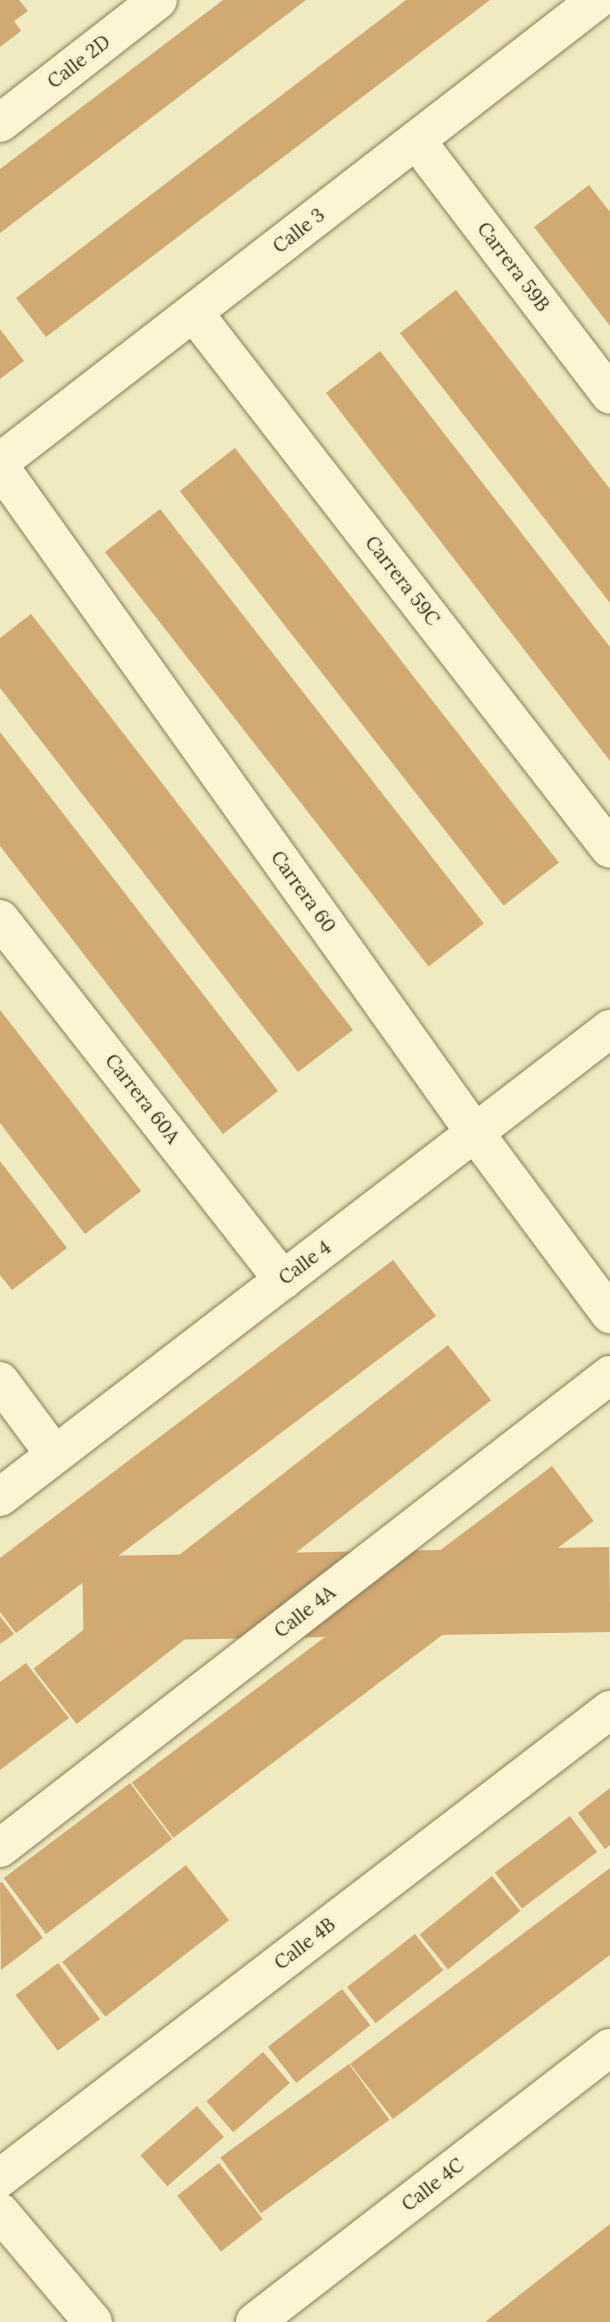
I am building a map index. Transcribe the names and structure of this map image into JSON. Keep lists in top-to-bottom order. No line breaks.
{"streets":{"street":["Calle 2D","Calle 3","Carrera 59B","Carrera 59C","Carrera 60","Carrera 60A","Calle 4","Calle 4A","Calle 4B","Calle 4C"]},"crossings":[["Calle 3","Carrera 59B"],["Calle 3","Carrera 59C"],["Carrera 60","Calle 4"],["Carrera 60A","Calle 4"]]}
